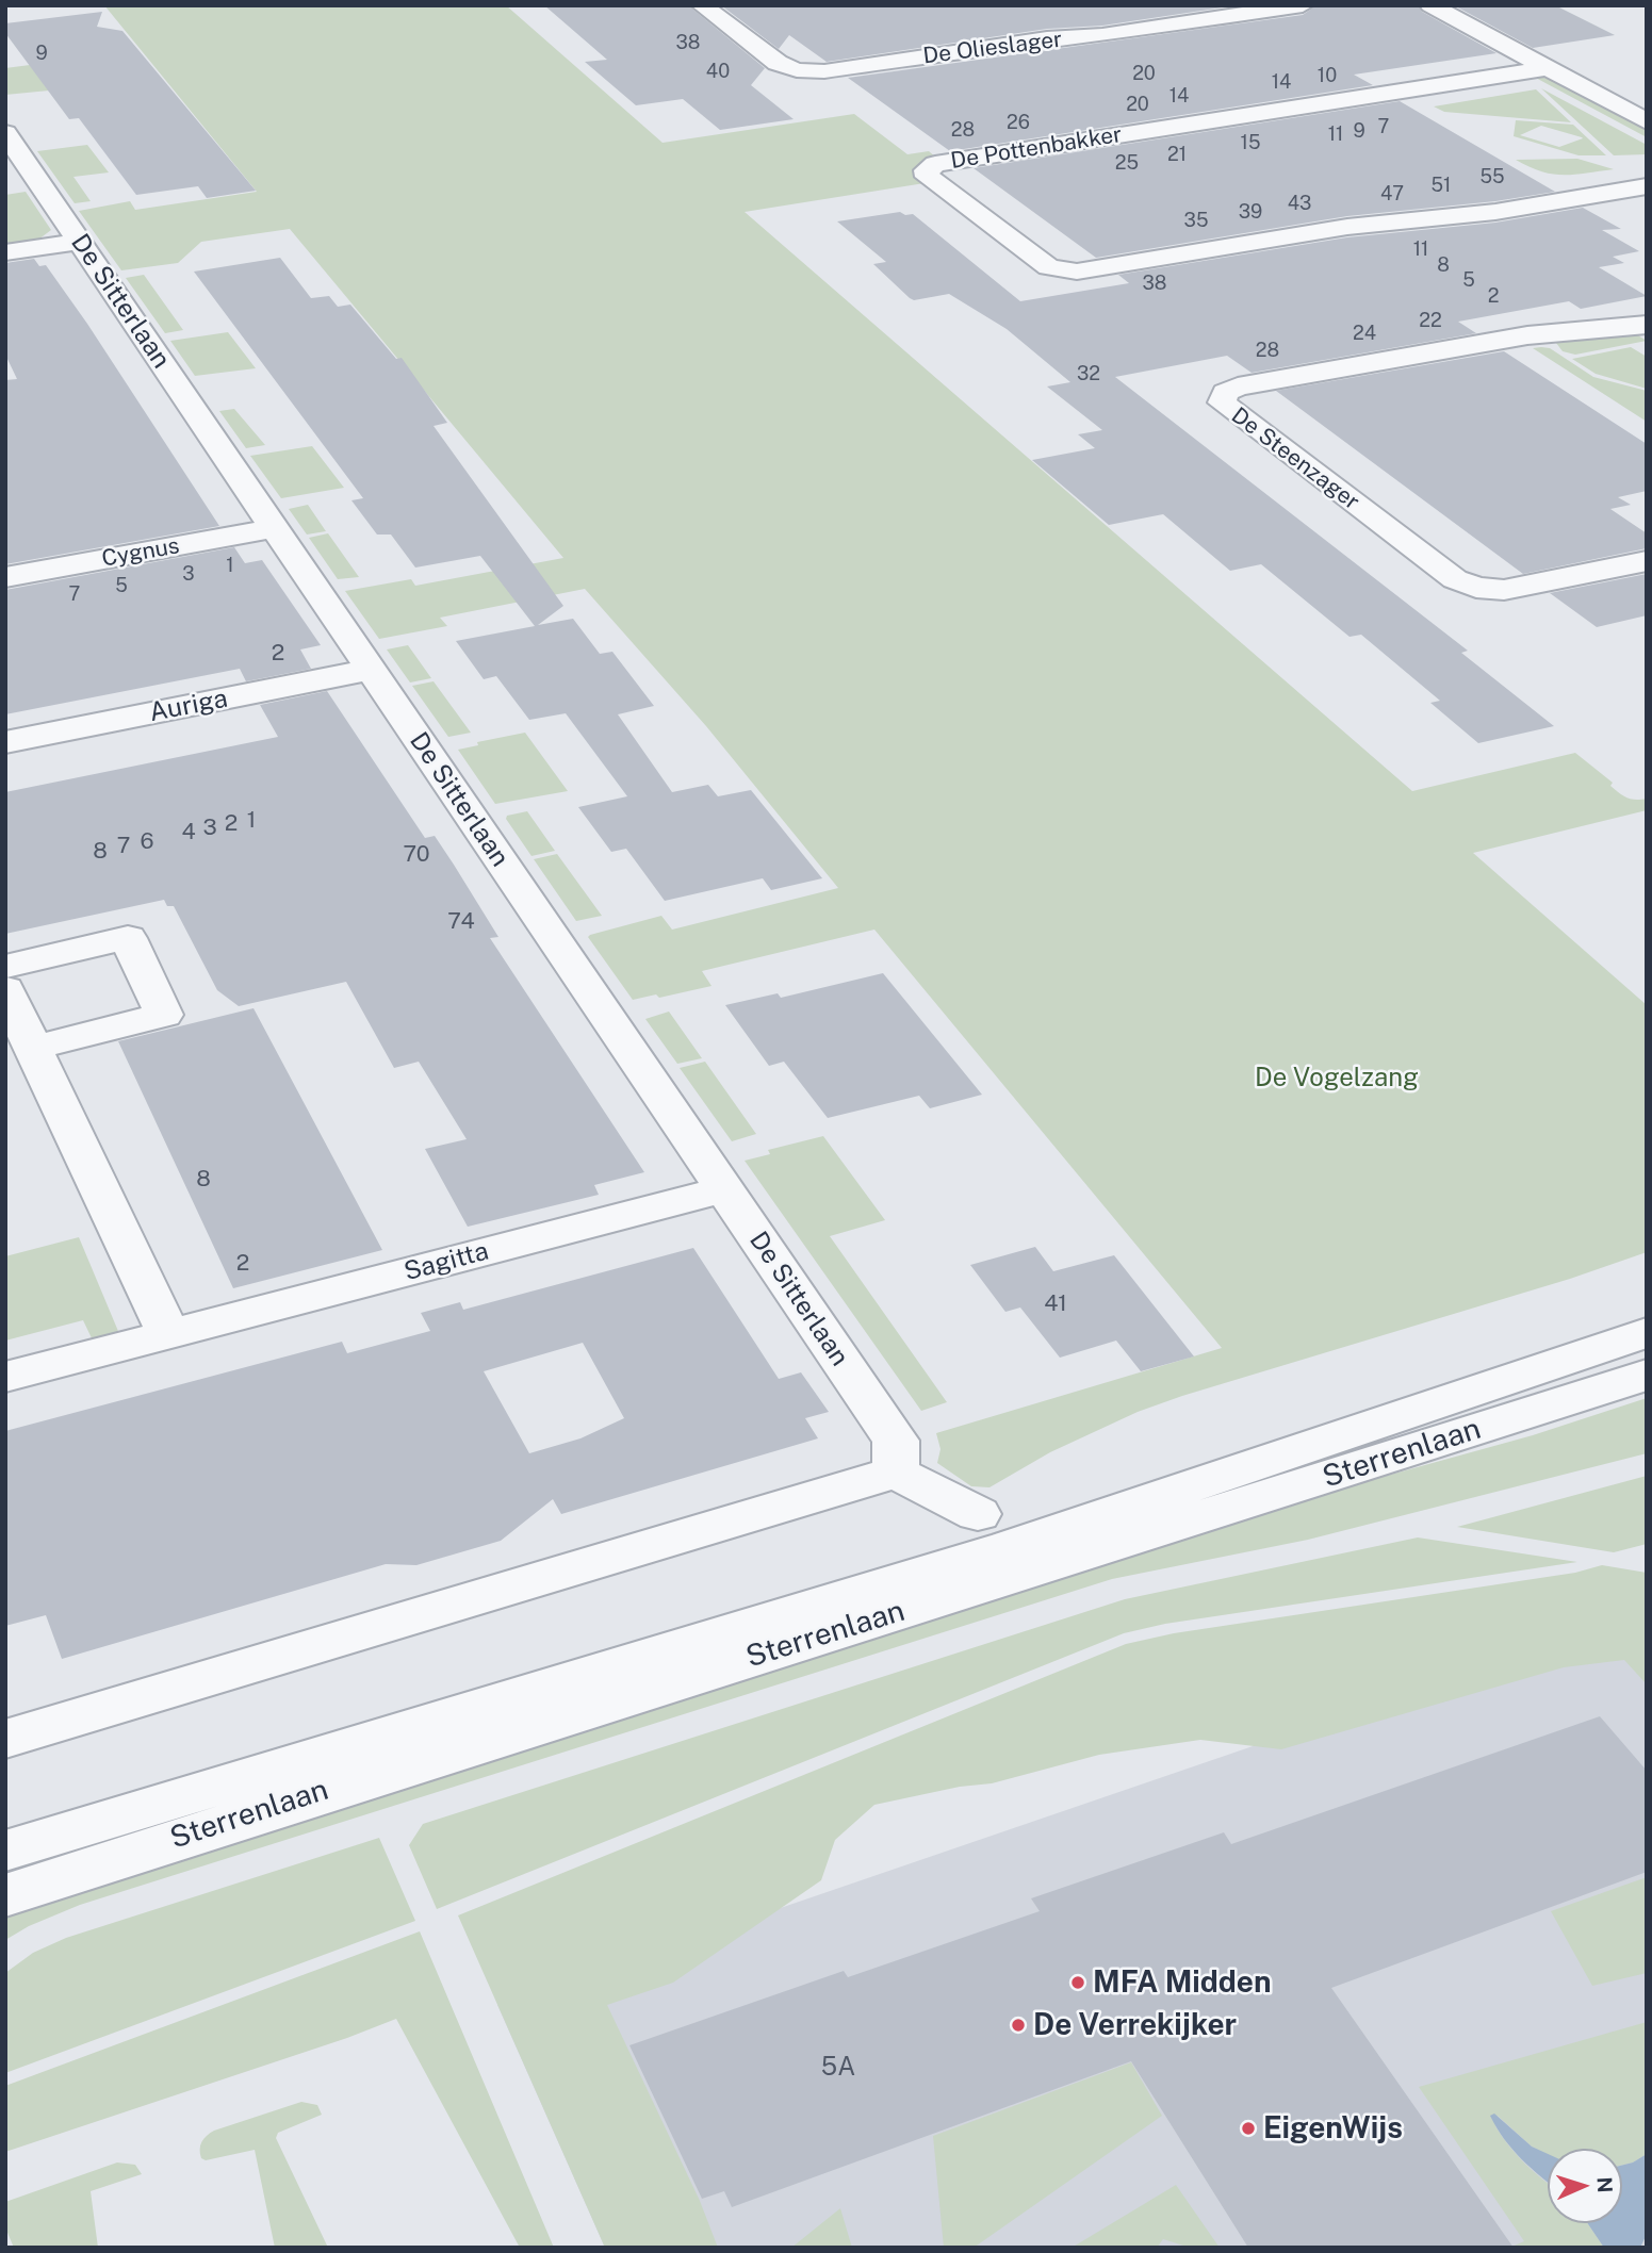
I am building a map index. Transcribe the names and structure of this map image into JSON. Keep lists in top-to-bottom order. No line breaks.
{"streets":{"street":["De Olieslager","De Pottenbakker","De Sitterlaan","De Steenzager","Cygnus","Auriga","Sagitta","Sterrenlaan"]},"crossings":[["De Sitterlaan","Cygnus"],["De Sitterlaan","Auriga"],["De Sitterlaan","Sagitta"]],"parks":["De Vogelzang"],"places":["MFA Midden","De Verrekijker","EigenWijs"],"house_numbers":["38","9","40","20","10","14","14","20","26","7","28","9","11","15","21","25","55","51","47","43","39","35","11","8","5","38","2","22","24","28","32","1","3","5","7","2","1","2","3","4","6","7","8","70","74","8","2","41","5A"],"north":"right"}
